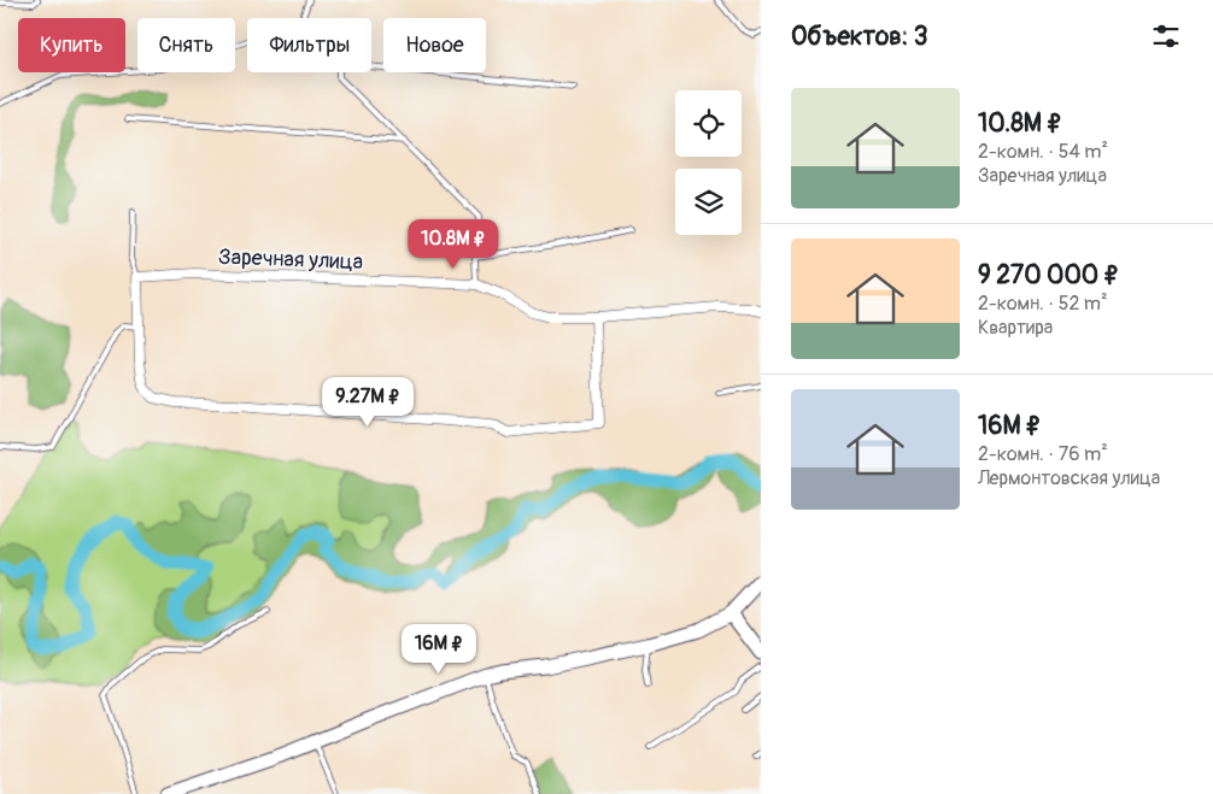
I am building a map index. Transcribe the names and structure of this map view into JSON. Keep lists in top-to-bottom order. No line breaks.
{"streets":{"street":["Заречная улица"]},"page":{"heading":"Объектов: 3","chip":["Купить","Снять","Фильтры","Новое"],"list":[{"name":"10.8M ₽","note":"2-комн. · 54 m² · Заречная улица"},{"name":"9 270 000 ₽","note":"2-комн. · 52 m² · Квартира"},{"name":"16M ₽","note":"2-комн. · 76 m² · Лермонтовская улица"}],"price":["10.8M ₽","9.27M ₽","16M ₽"]}}
